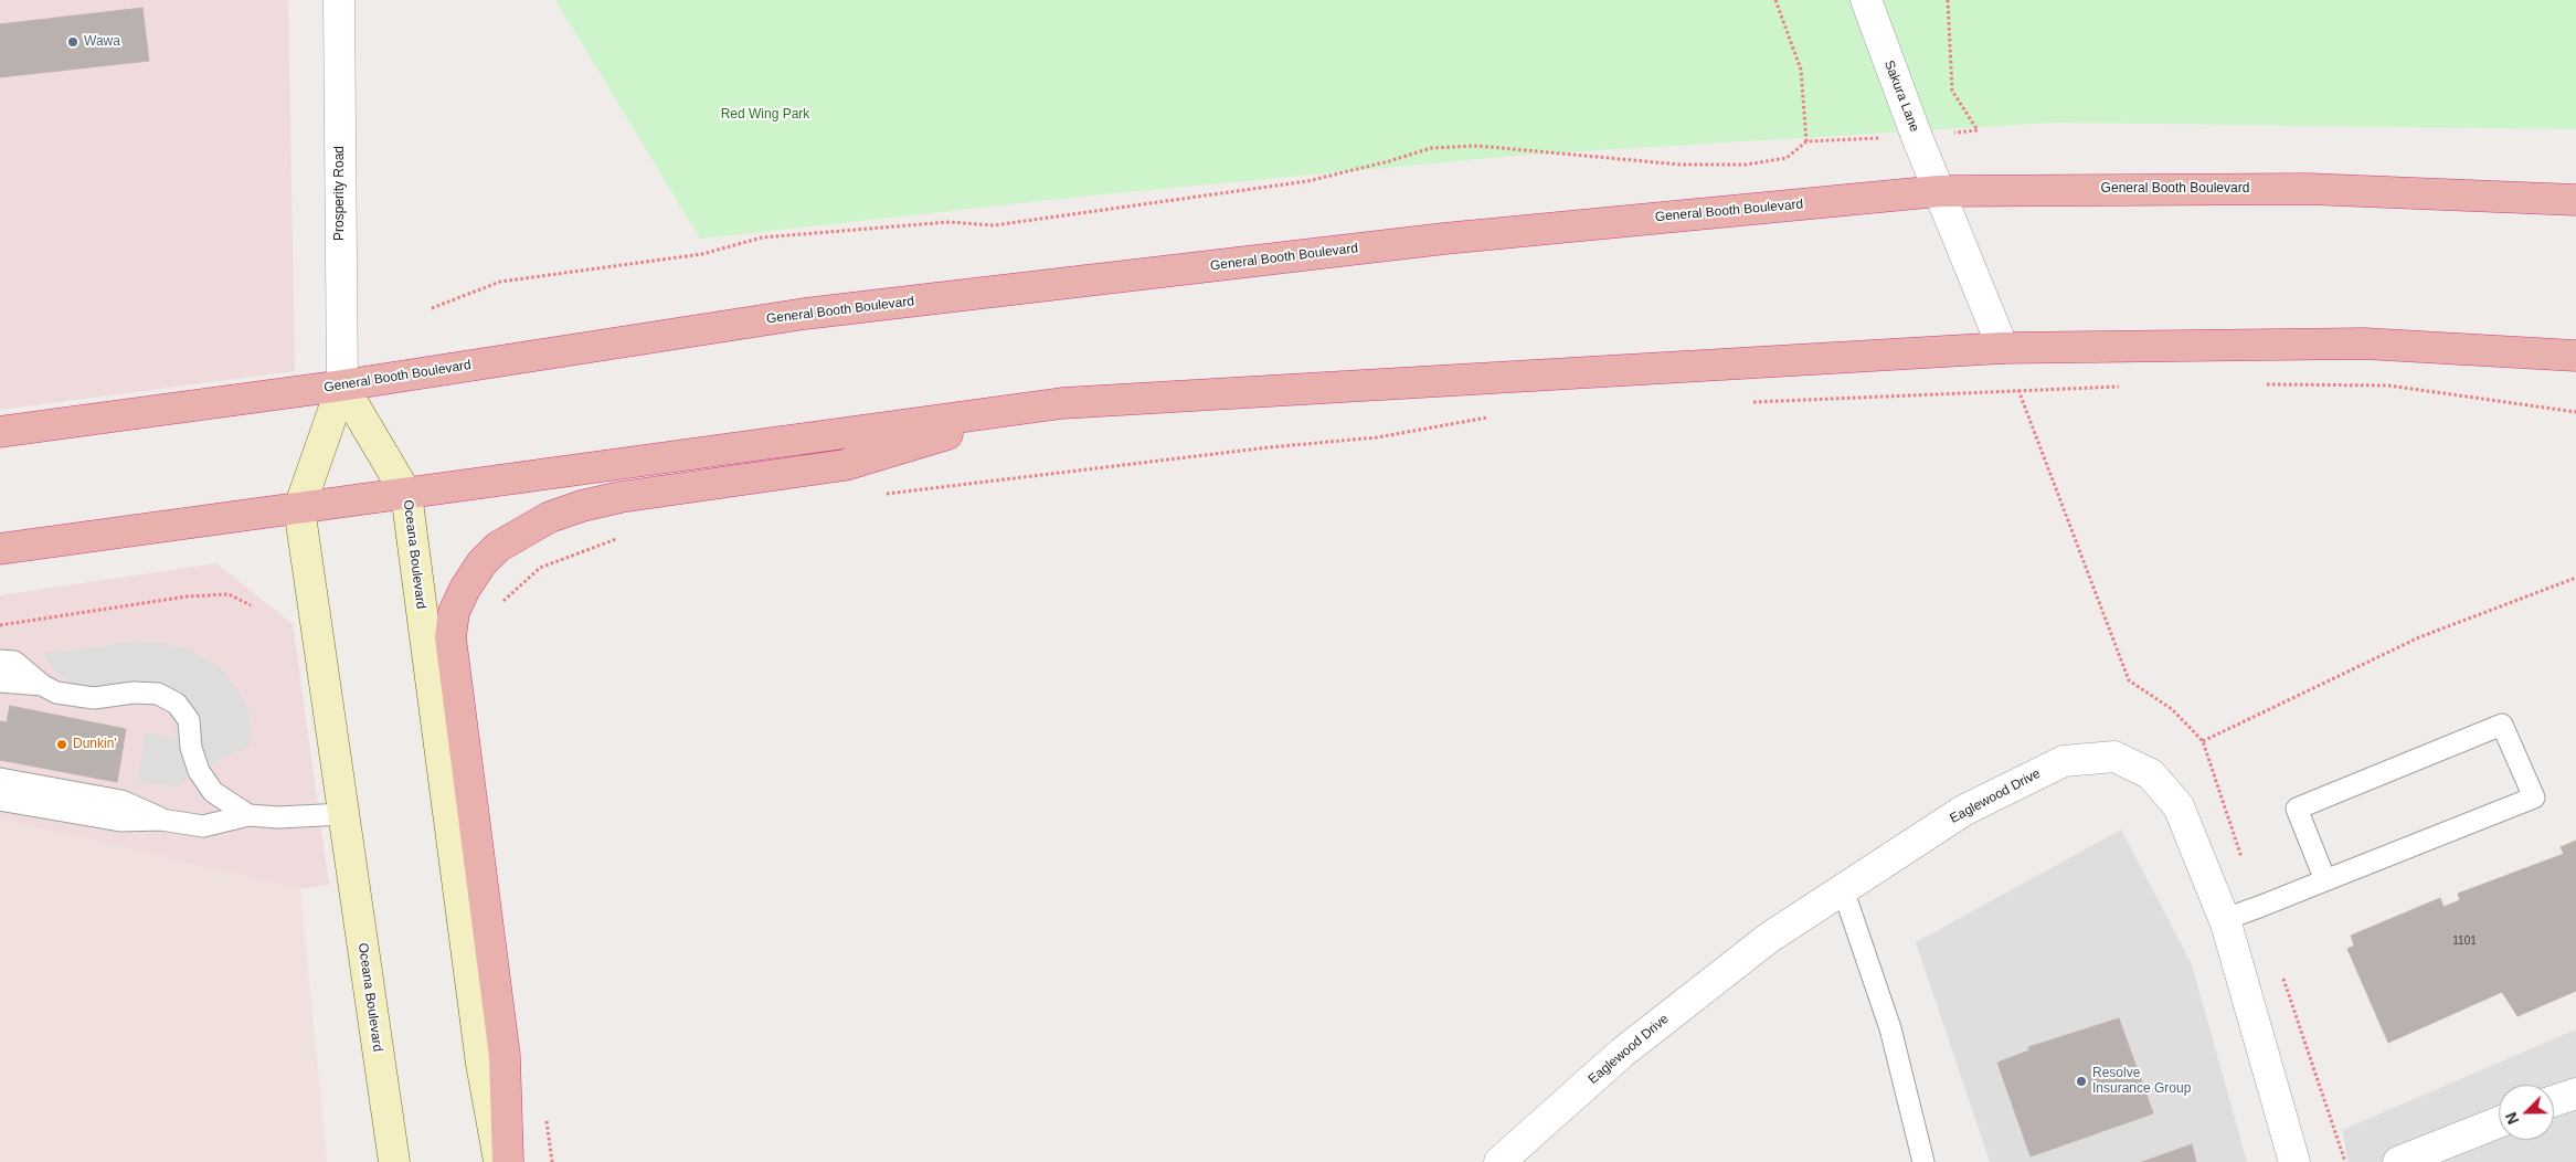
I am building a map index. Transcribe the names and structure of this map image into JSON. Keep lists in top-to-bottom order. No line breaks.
{"streets":{"highway":["General Booth Boulevard"],"main road":["Oceana Boulevard"],"street":["Sakura Lane","Prosperity Road","Eaglewood Drive"]},"crossings":[["Sakura Lane","General Booth Boulevard"],["General Booth Boulevard","Prosperity Road"],["General Booth Boulevard","Oceana Boulevard"],["Prosperity Road","Oceana Boulevard"]],"parks":["Red Wing Park"],"places":["Wawa","Dunkin'","Resolve Insurance Group"],"house_numbers":["1101"],"north":"bottom left"}
